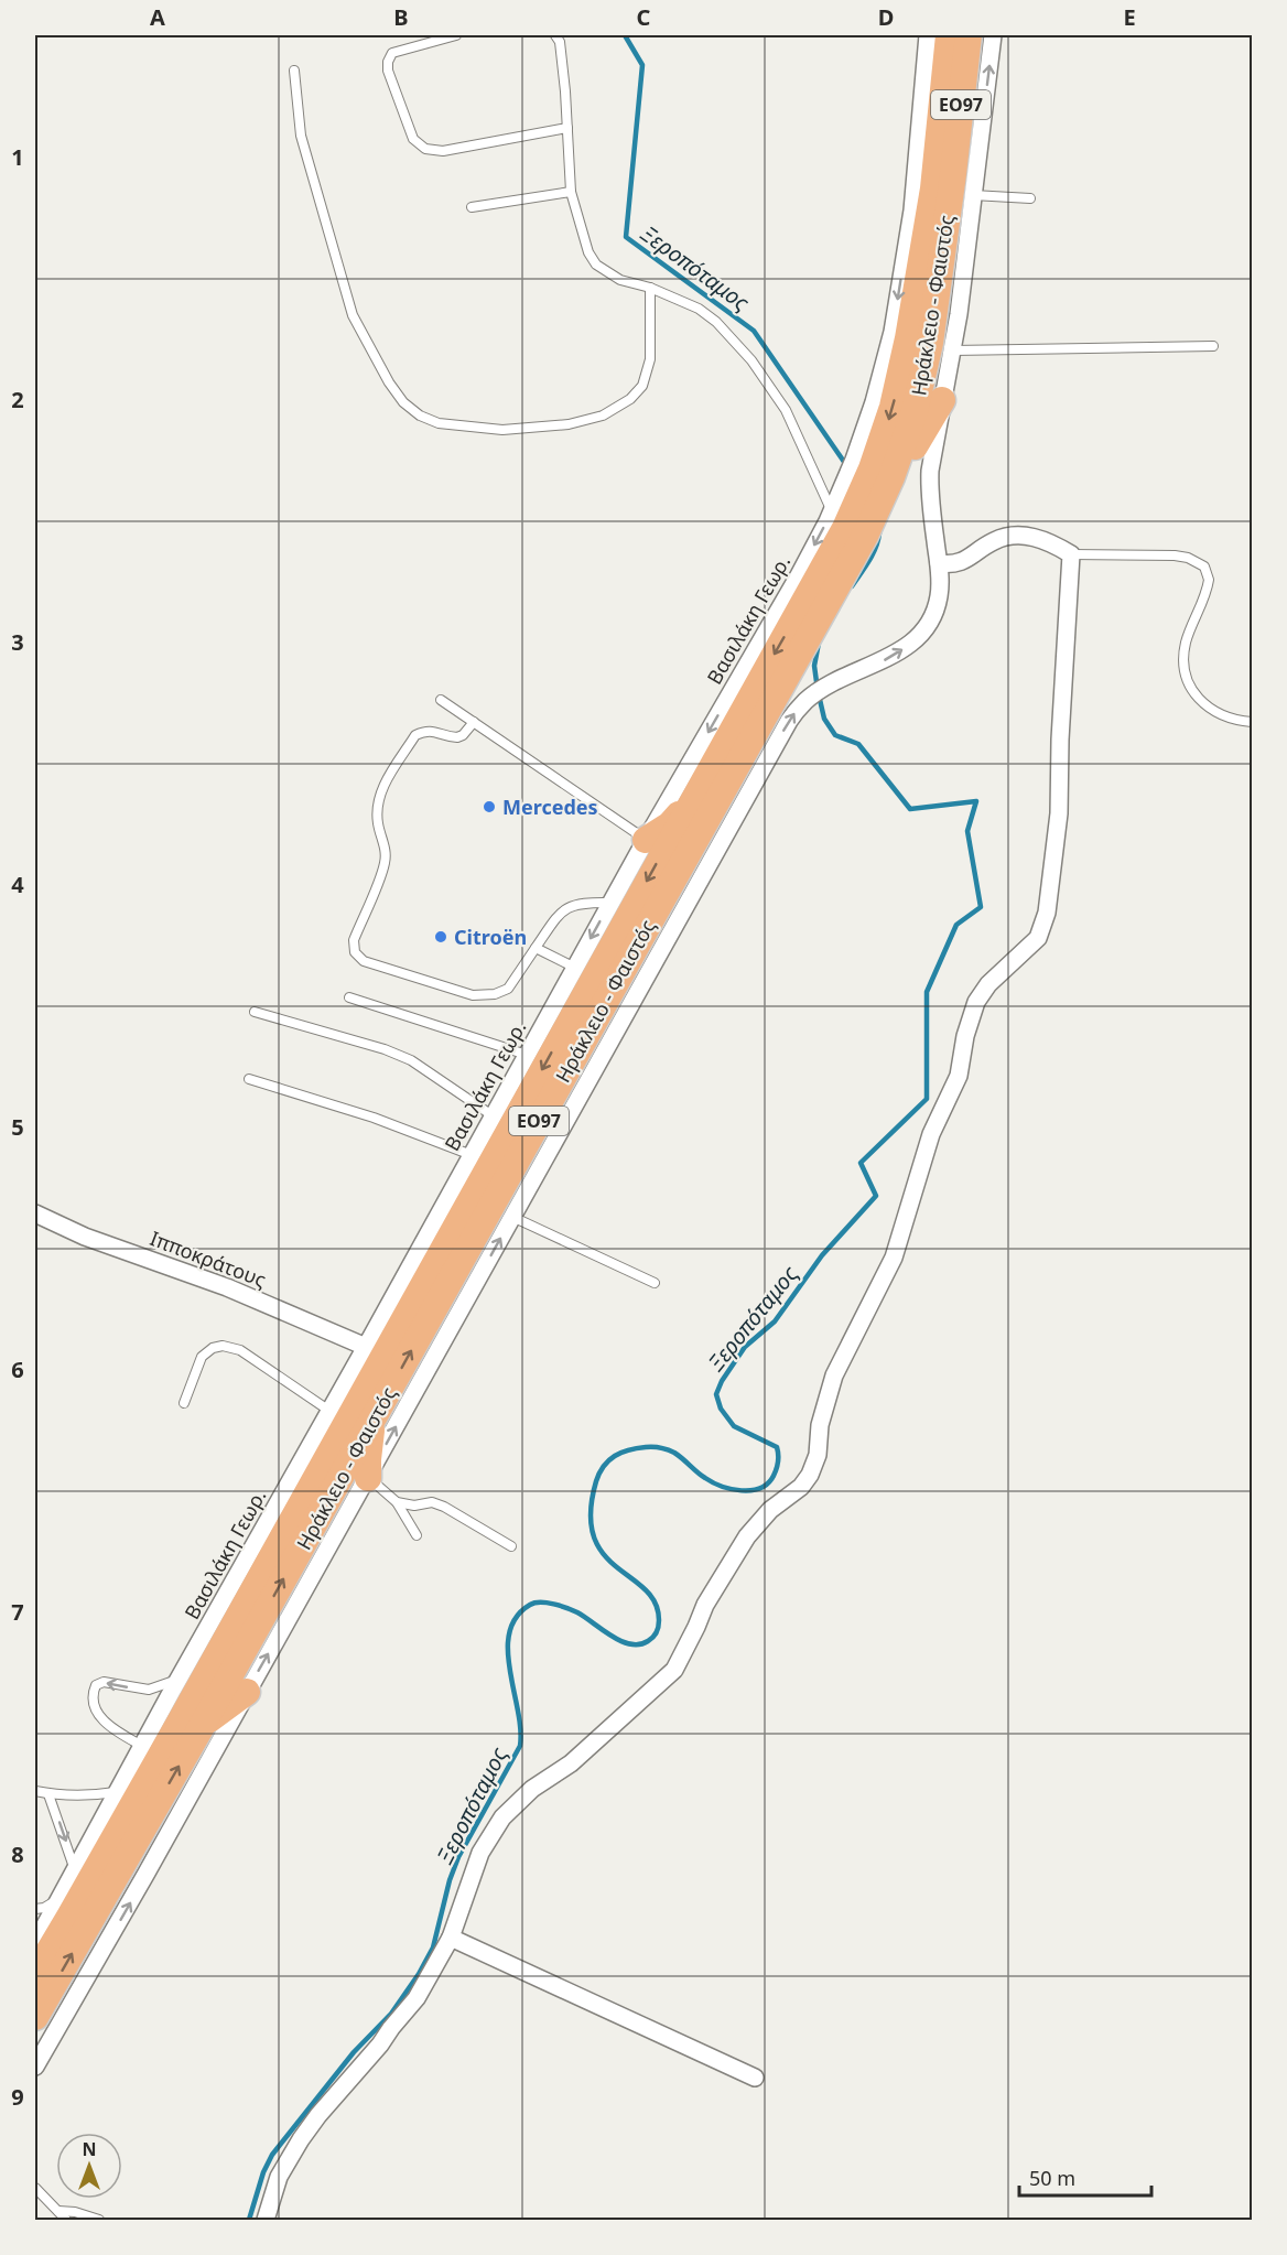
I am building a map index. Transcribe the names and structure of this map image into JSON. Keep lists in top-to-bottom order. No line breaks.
{"streets":{"main road":["ΕΟ97","Ηράκλειο - Φαιστός"],"street":["Βασιλάκη Γεωρ.","Ιπποκράτους"]},"crossings":[["Βασιλάκη Γεωρ.","Ιπποκράτους"]],"water":["Ξεροπόταμος"],"places":["Mercedes","Citroën"],"scale_bar":"50 m","north":"top","grid":{"columns":["A","B","C","D","E"],"rows":["1","2","3","4","5","6","7","8","9"]}}
